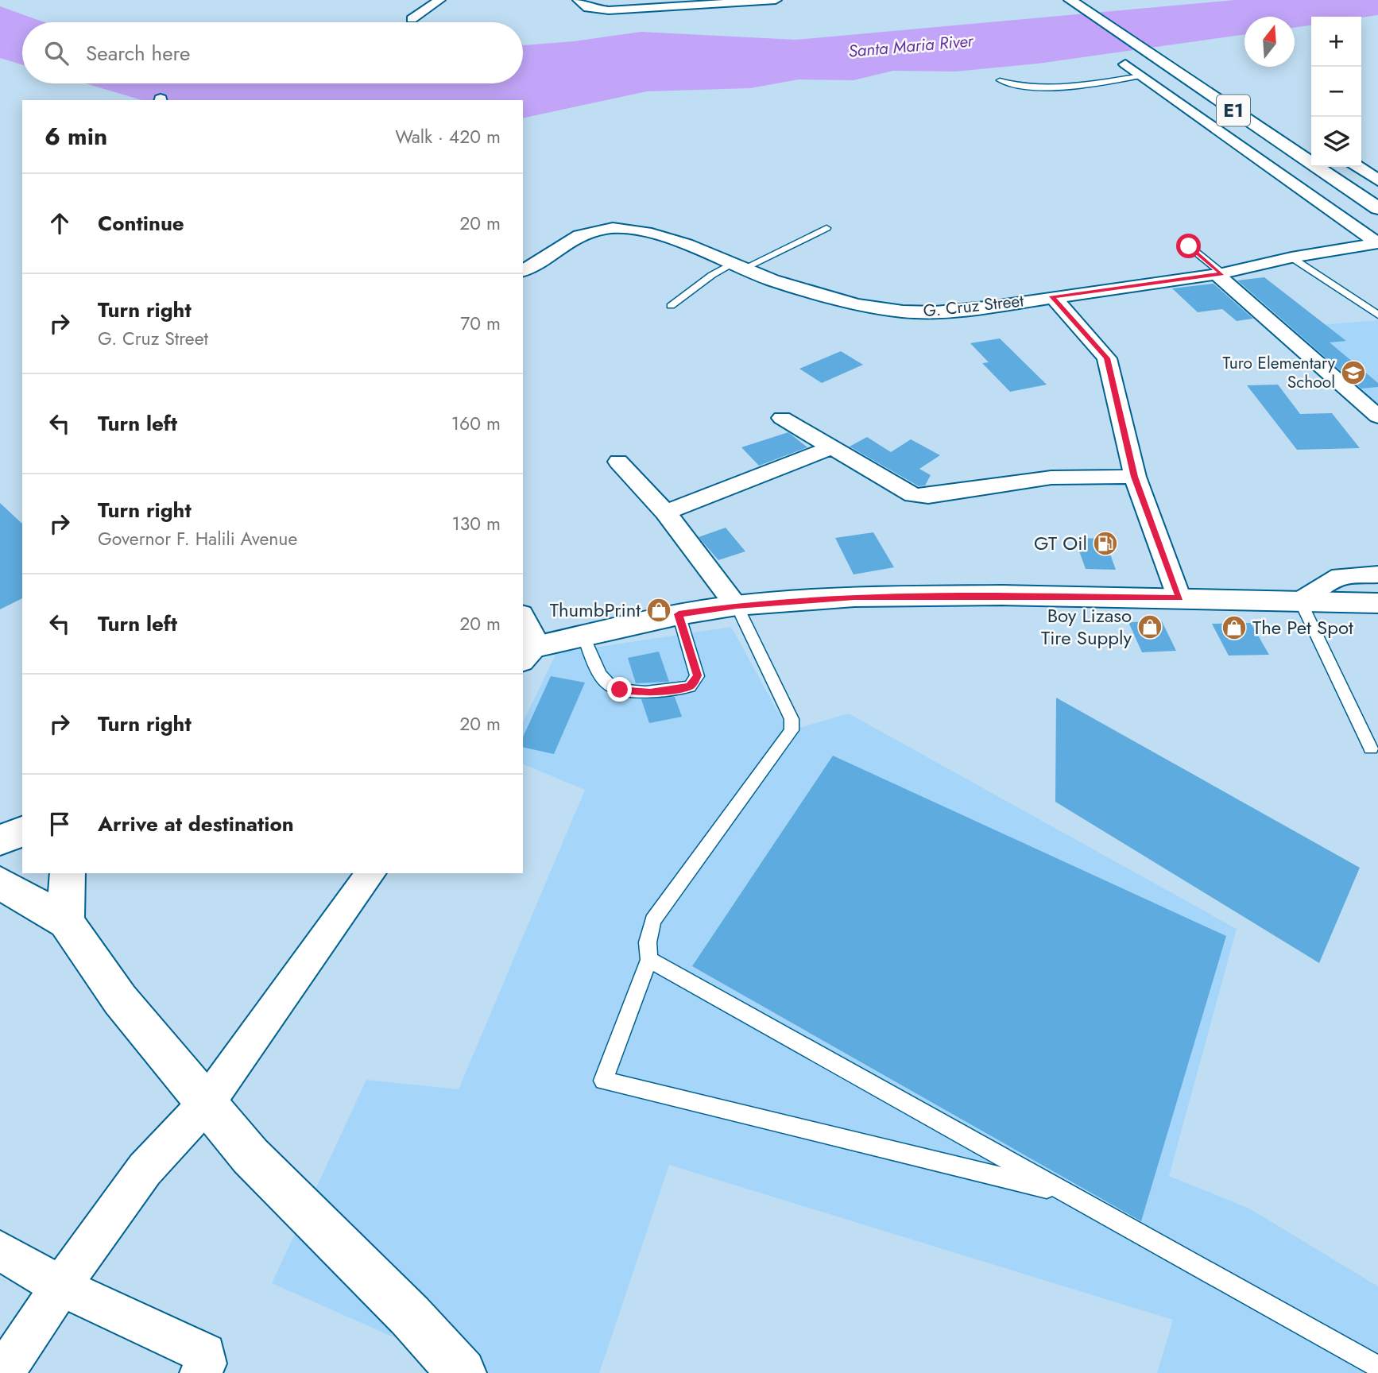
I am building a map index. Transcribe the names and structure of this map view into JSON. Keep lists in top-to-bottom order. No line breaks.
{"streets":{"main road":["E1"],"street":["G. Cruz Street"]},"water":["Santa Maria River"],"places":{"school or university":["Turo Elementary School"],"fuel station":["GT Oil"],"shop":["ThumbPrint","Boy Lizaso Tire Supply","The Pet Spot"]},"north":"top","page":{"map_buttons":["+","−"],"search":"Search here","heading":["6 min","Walk · 420 m"],"list":[["Continue","20 m"],["Turn right","G. Cruz Street","70 m"],["Turn left","160 m"],["Turn right","Governor F. Halili Avenue","130 m"],["Turn left","20 m"],["Turn right","20 m"],"Arrive at destination"]}}
